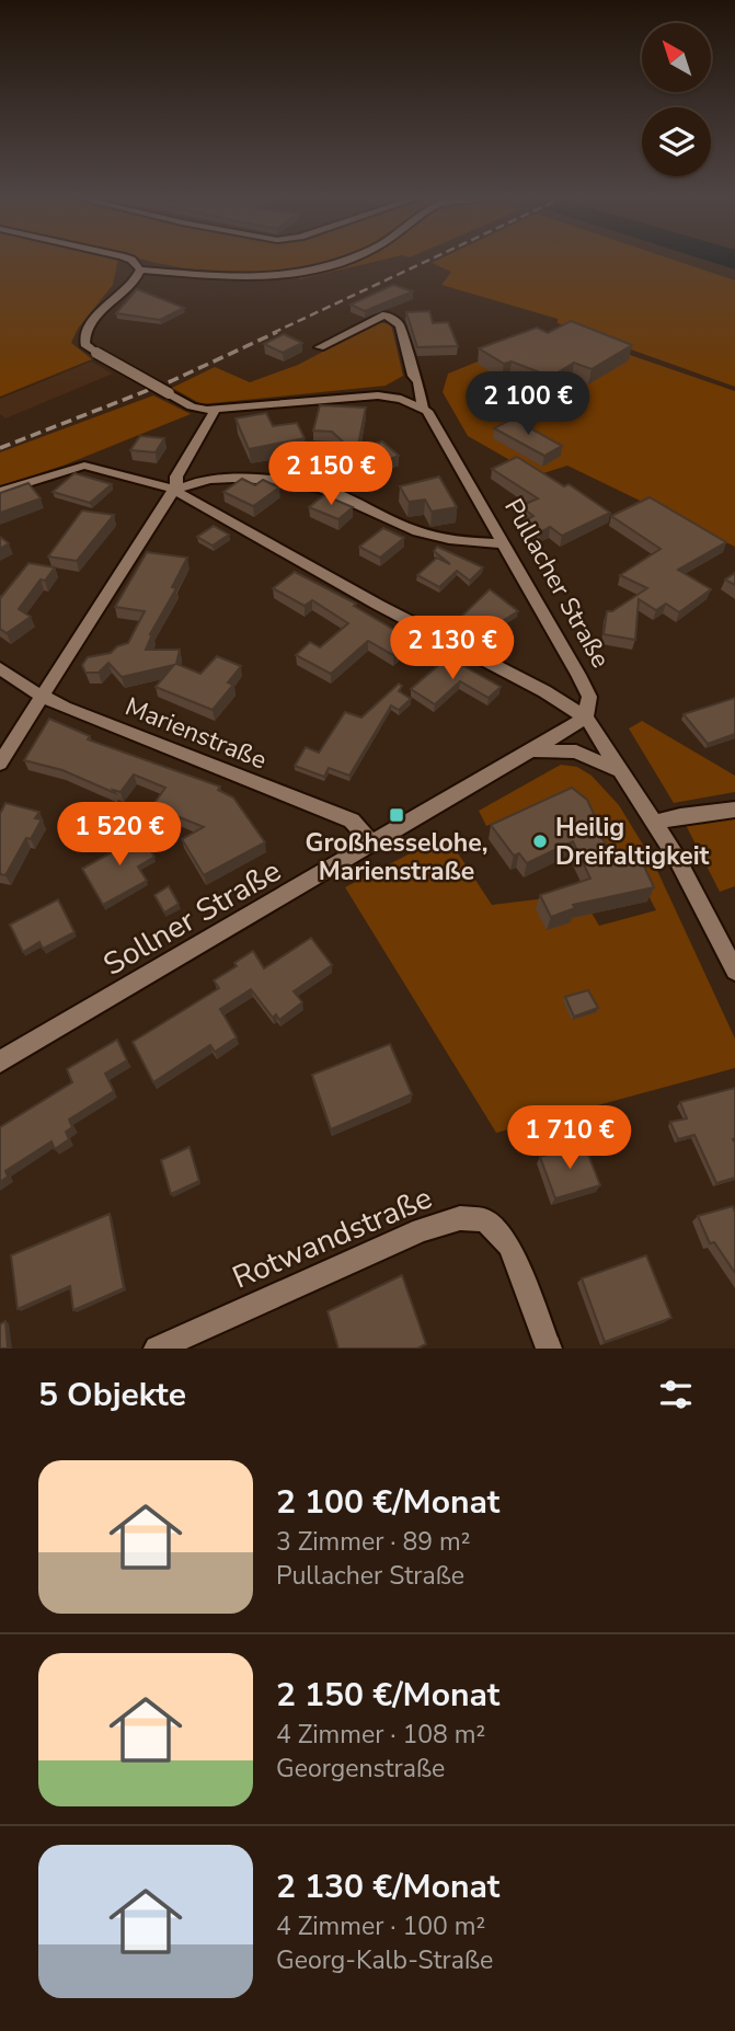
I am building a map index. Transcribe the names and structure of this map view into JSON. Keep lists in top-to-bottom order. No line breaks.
{"streets":{"street":["Pullacher Straße","Marienstraße","Sollner Straße","Rotwandstraße"]},"crossings":[["Pullacher Straße","Sollner Straße"],["Marienstraße","Sollner Straße"]],"places":{"transit":["Großhesselohe, Marienstraße"],"other":["Heilig Dreifaltigkeit"]},"north":"top left","page":{"price":["2 100 €","2 150 €","2 130 €","1 520 €","1 710 €"],"heading":"5 Objekte","list":[{"name":"2 100 €/Monat","note":"3 Zimmer · 89 m² · Pullacher Straße"},{"name":"2 150 €/Monat","note":"4 Zimmer · 108 m² · Georgenstraße"},{"name":"2 130 €/Monat","note":"4 Zimmer · 100 m² · Georg-Kalb-Straße"}]}}
